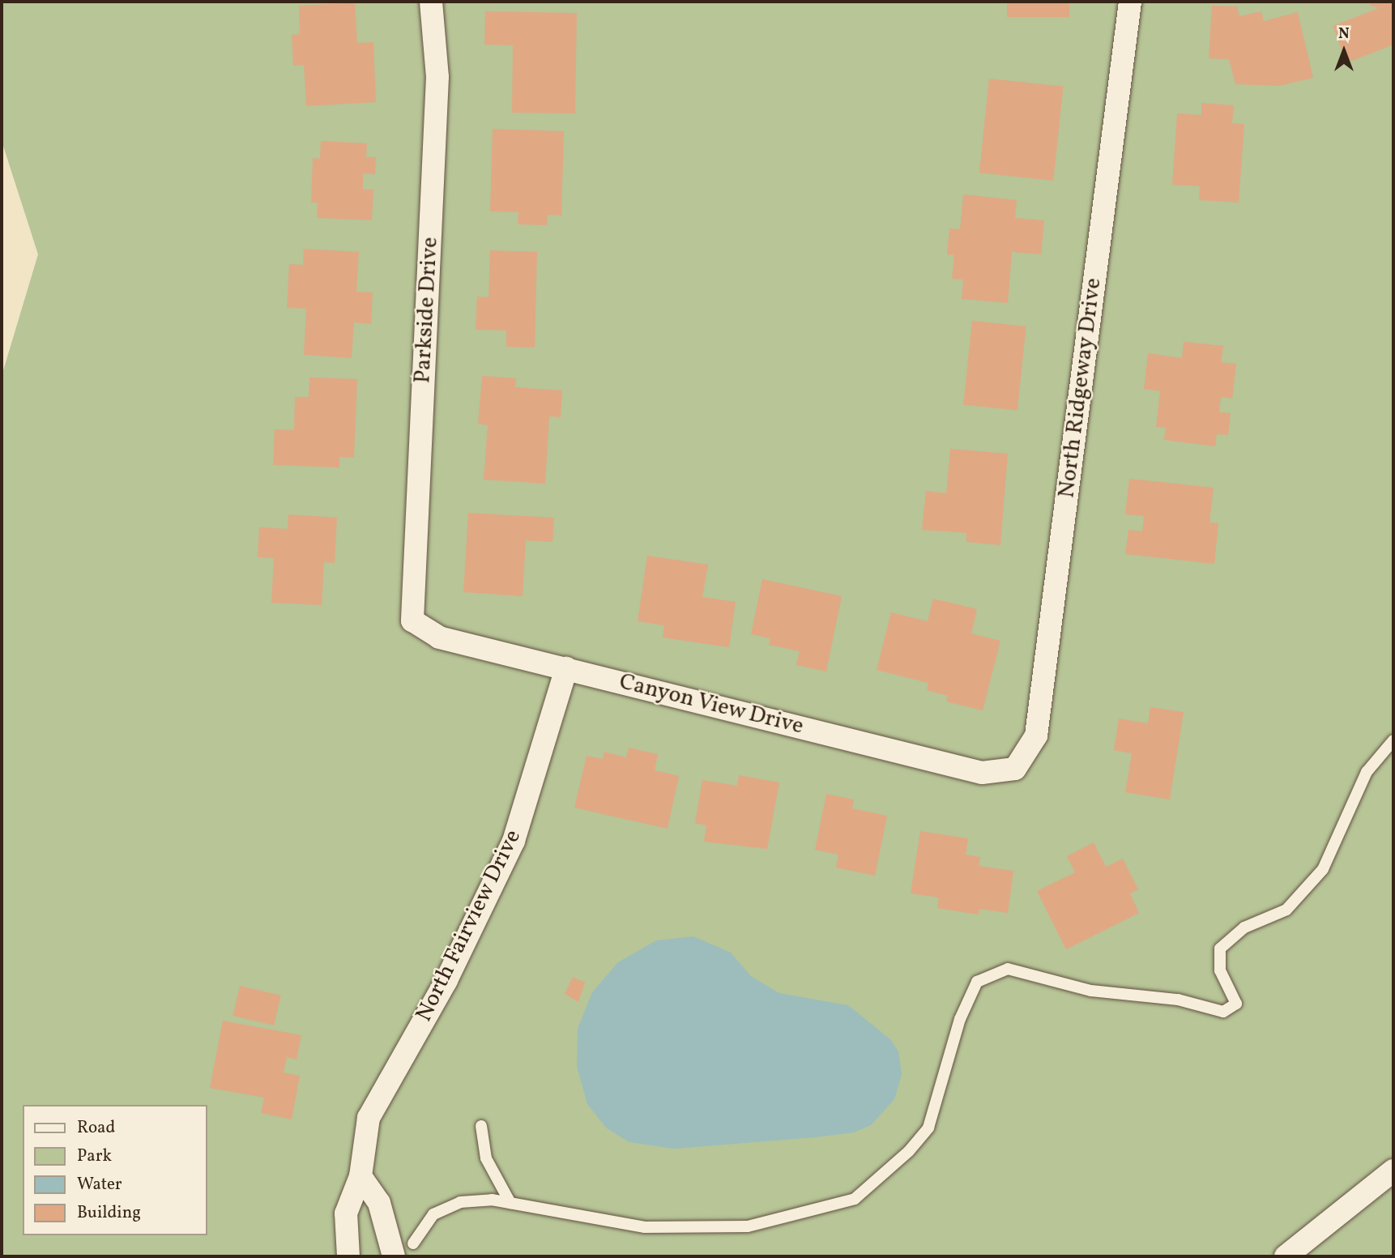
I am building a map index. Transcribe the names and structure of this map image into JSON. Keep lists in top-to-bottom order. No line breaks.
{"streets":{"street":["Parkside Drive","North Ridgeway Drive","Canyon View Drive","North Fairview Drive"]},"crossings":[["Parkside Drive","Canyon View Drive"],["North Ridgeway Drive","Canyon View Drive"],["Canyon View Drive","North Fairview Drive"]],"legend":["Road","Park","Water","Building"],"north":"top"}
